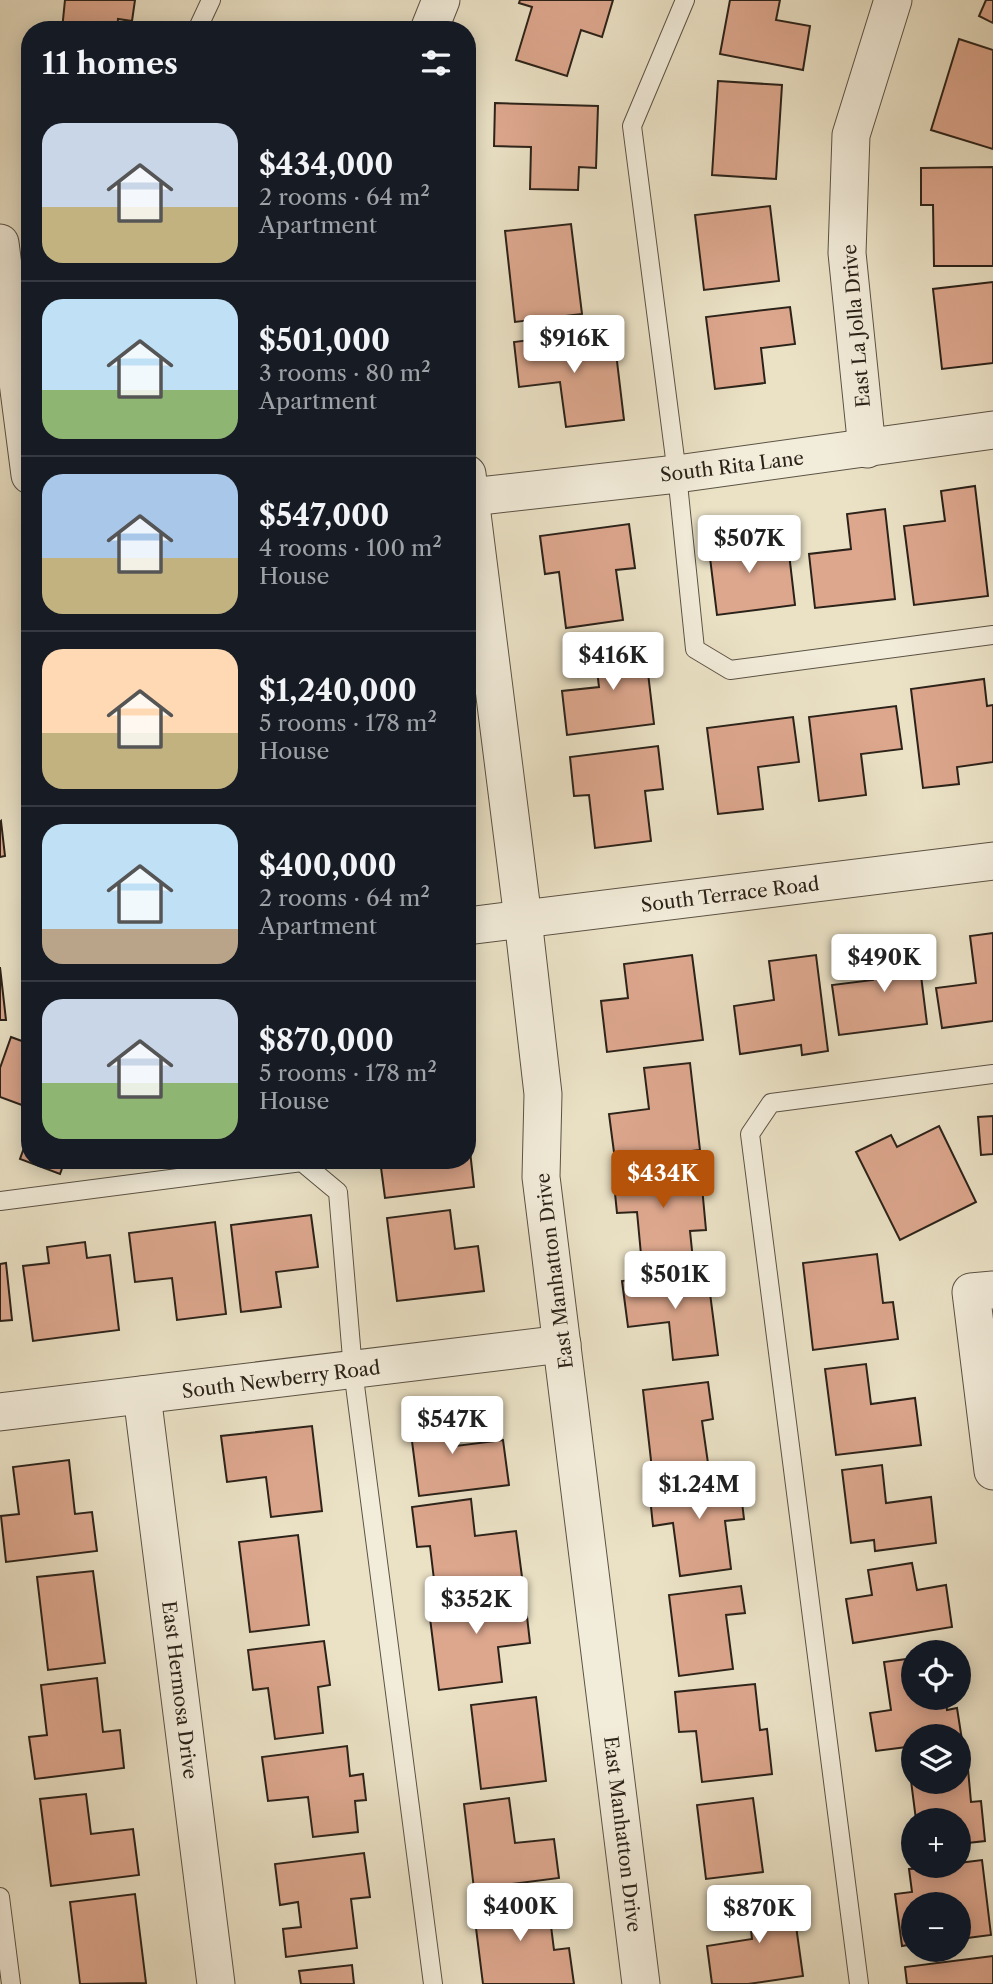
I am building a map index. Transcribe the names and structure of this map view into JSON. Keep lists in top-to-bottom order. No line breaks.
{"streets":{"street":["East La Jolla Drive","South Rita Lane","South Terrace Road","East Manhatton Drive","South Newberry Road","East Hermosa Drive"]},"crossings":[["East La Jolla Drive","South Rita Lane"],["South Terrace Road","East Manhatton Drive"],["East Manhatton Drive","South Newberry Road"],["South Newberry Road","East Hermosa Drive"]],"page":{"heading":"11 homes","list":[{"name":"$434,000","note":"2 rooms · 64 m² · Apartment"},{"name":"$501,000","note":"3 rooms · 80 m² · Apartment"},{"name":"$547,000","note":"4 rooms · 100 m² · House"},{"name":"$1,240,000","note":"5 rooms · 178 m² · House"},{"name":"$400,000","note":"2 rooms · 64 m² · Apartment"},{"name":"$870,000","note":"5 rooms · 178 m² · House"}],"price":["$916K","$507K","$416K","$490K","$434K","$501K","$547K","$1.24M","$352K","$400K","$870K"],"map_buttons":["+","−"]}}
